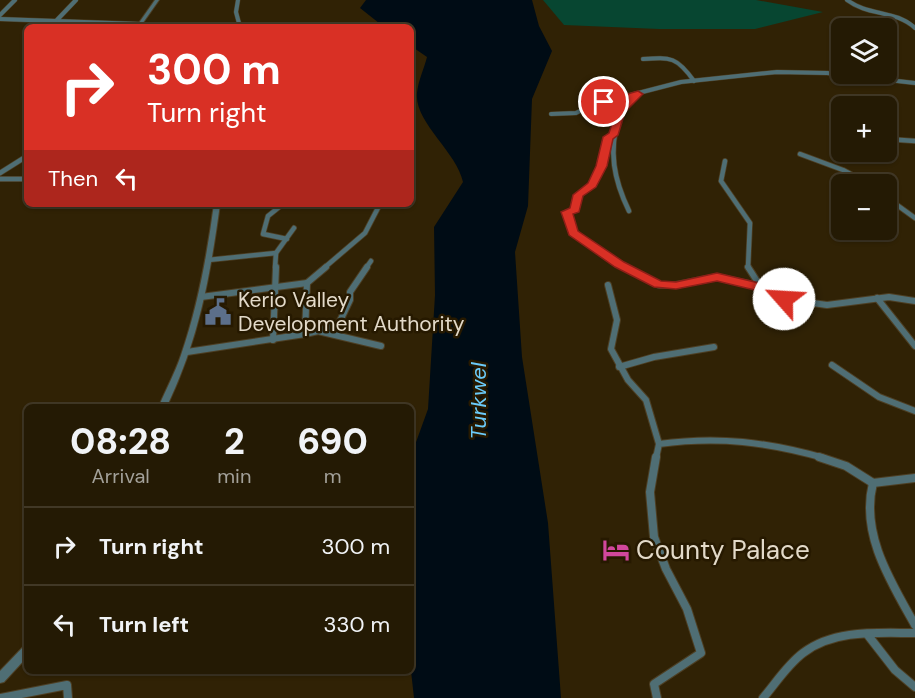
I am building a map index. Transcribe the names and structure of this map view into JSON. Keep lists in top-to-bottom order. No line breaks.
{"water":["Turkwel"],"places":{"public building":["Kerio Valley Development Authority"],"hotel":["County Palace"]},"page":{"map_buttons":["+","−"],"turn":["300 m","Turn right"],"then":"Then","eta":["08:28","Arrival","2","min","690","m"],"list":[{"name":"Turn right","value":"300 m"},{"name":"Turn left","value":"330 m"}]}}
